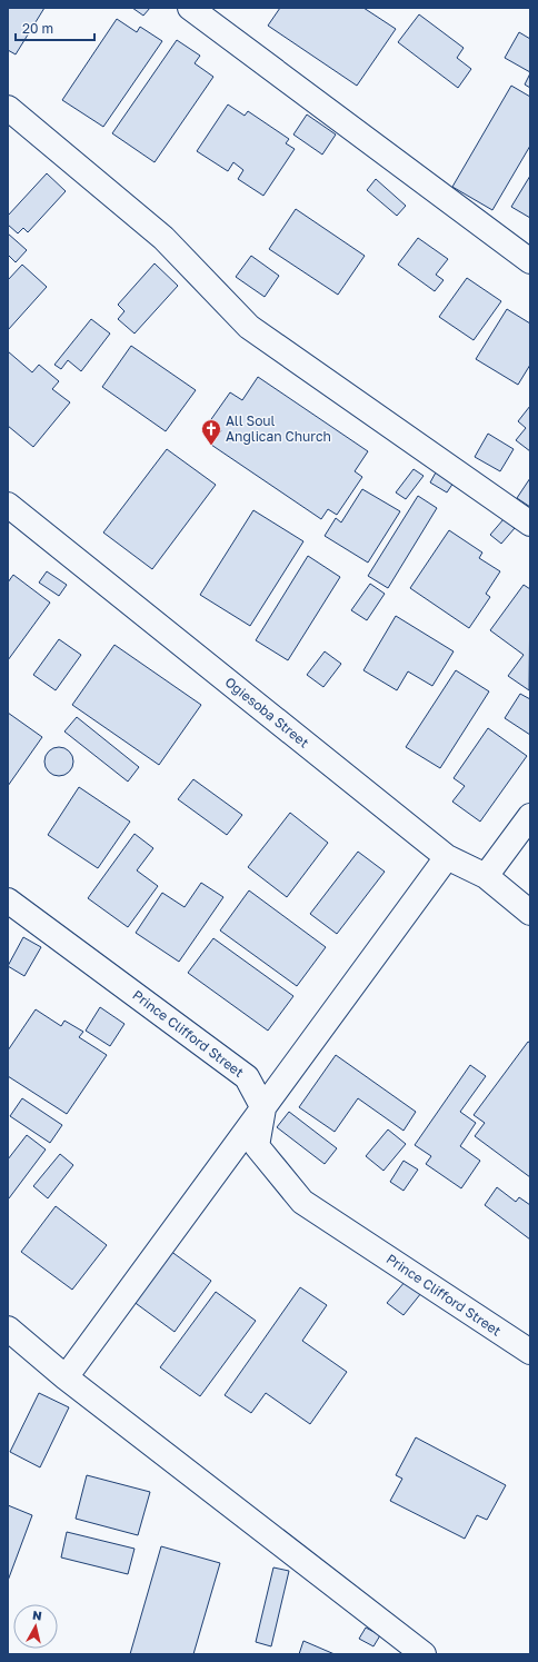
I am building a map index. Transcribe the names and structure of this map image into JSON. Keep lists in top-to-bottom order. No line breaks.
{"streets":{"street":["Ogiesoba Street","Prince Clifford Street"]},"places":{"church":["All Soul Anglican Church"]},"scale_bar":"20 m","north":"top"}
